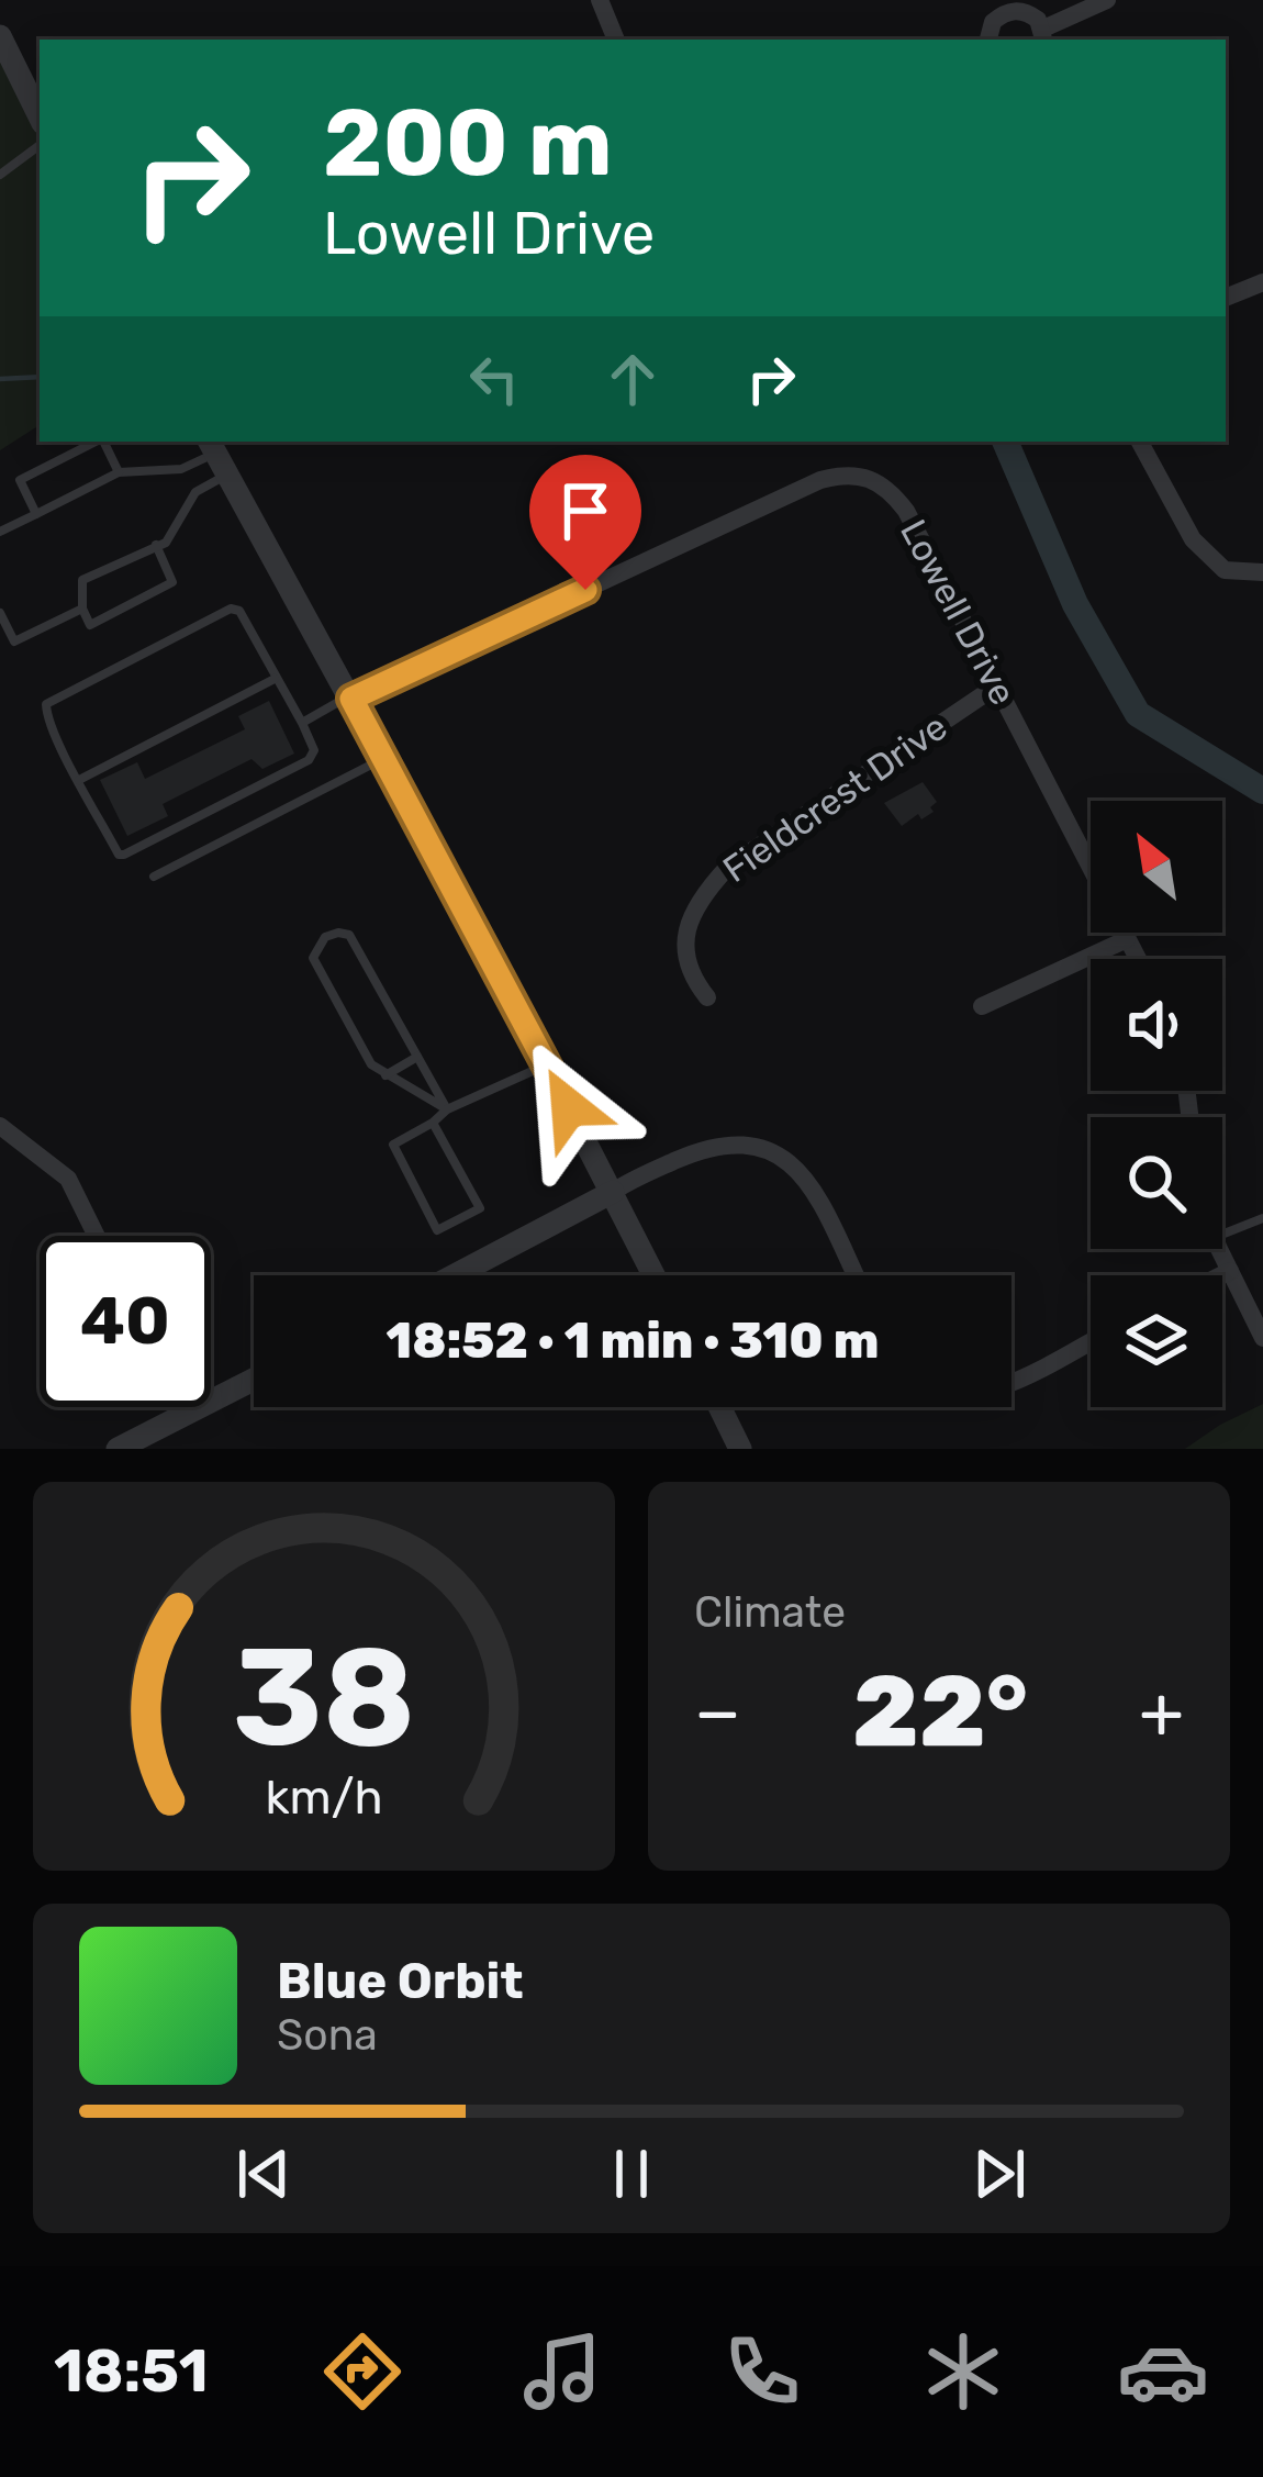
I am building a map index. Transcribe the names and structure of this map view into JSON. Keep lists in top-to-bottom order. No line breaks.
{"streets":{"street":["Lowell Drive","Fieldcrest Drive"]},"crossings":[["Lowell Drive","Fieldcrest Drive"]],"north":"top left","page":{"turn":["200 m","Lowell Drive"],"limit":"40","trip":"18:52 · 1 min · 310 m","tile":"Climate","heat":["−","22°","+"],"song":["Blue Orbit","Sona"],"tabs":"18:51","gauge":["38","km/h"]}}
